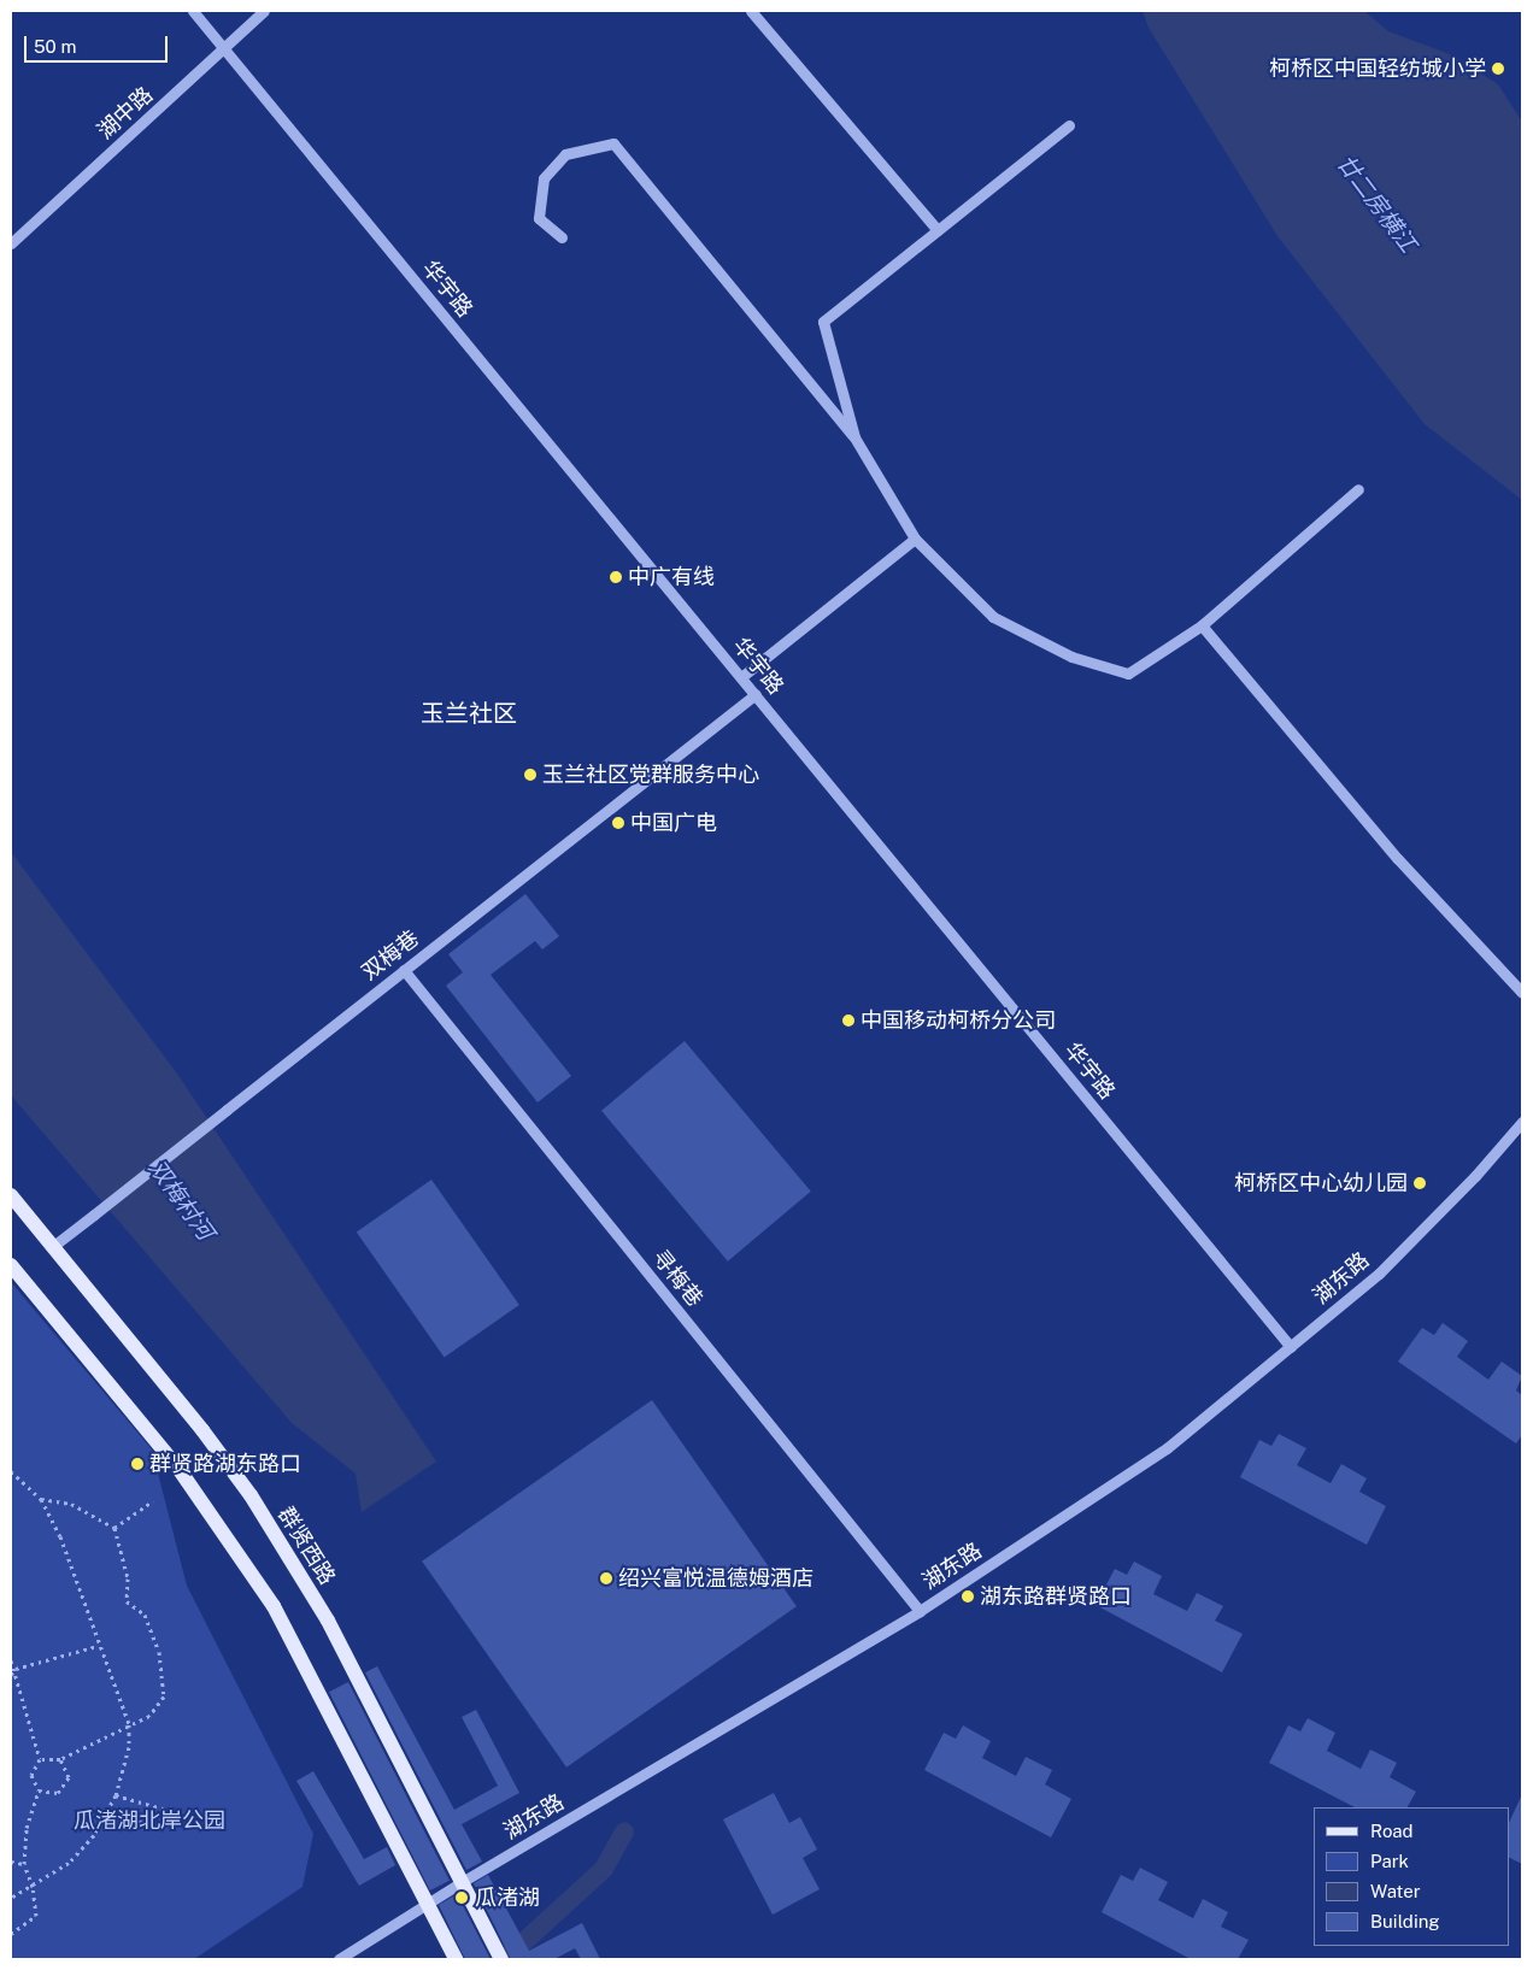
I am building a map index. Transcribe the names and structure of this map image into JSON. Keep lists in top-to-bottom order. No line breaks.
{"streets":{"main road":["群贤西路"],"street":["湖中路","华宇路","双梅巷","寻梅巷","湖东路"]},"crossings":[["湖中路","华宇路"],["华宇路","双梅巷"],["华宇路","湖东路"],["双梅巷","寻梅巷"],["双梅巷","群贤西路"],["寻梅巷","湖东路"],["湖东路","群贤西路"]],"districts":["玉兰社区"],"water":["廿二房横江","双梅村河"],"parks":["瓜渚湖北岸公园"],"places":["柯桥区中国轻纺城小学","中广有线","玉兰社区党群服务中心","中国广电","中国移动柯桥分公司","柯桥区中心幼儿园","群贤路湖东路口","绍兴富悦温德姆酒店","湖东路群贤路口","瓜渚湖"],"legend":["Road","Park","Water","Building"],"scale_bar":"50 m"}
